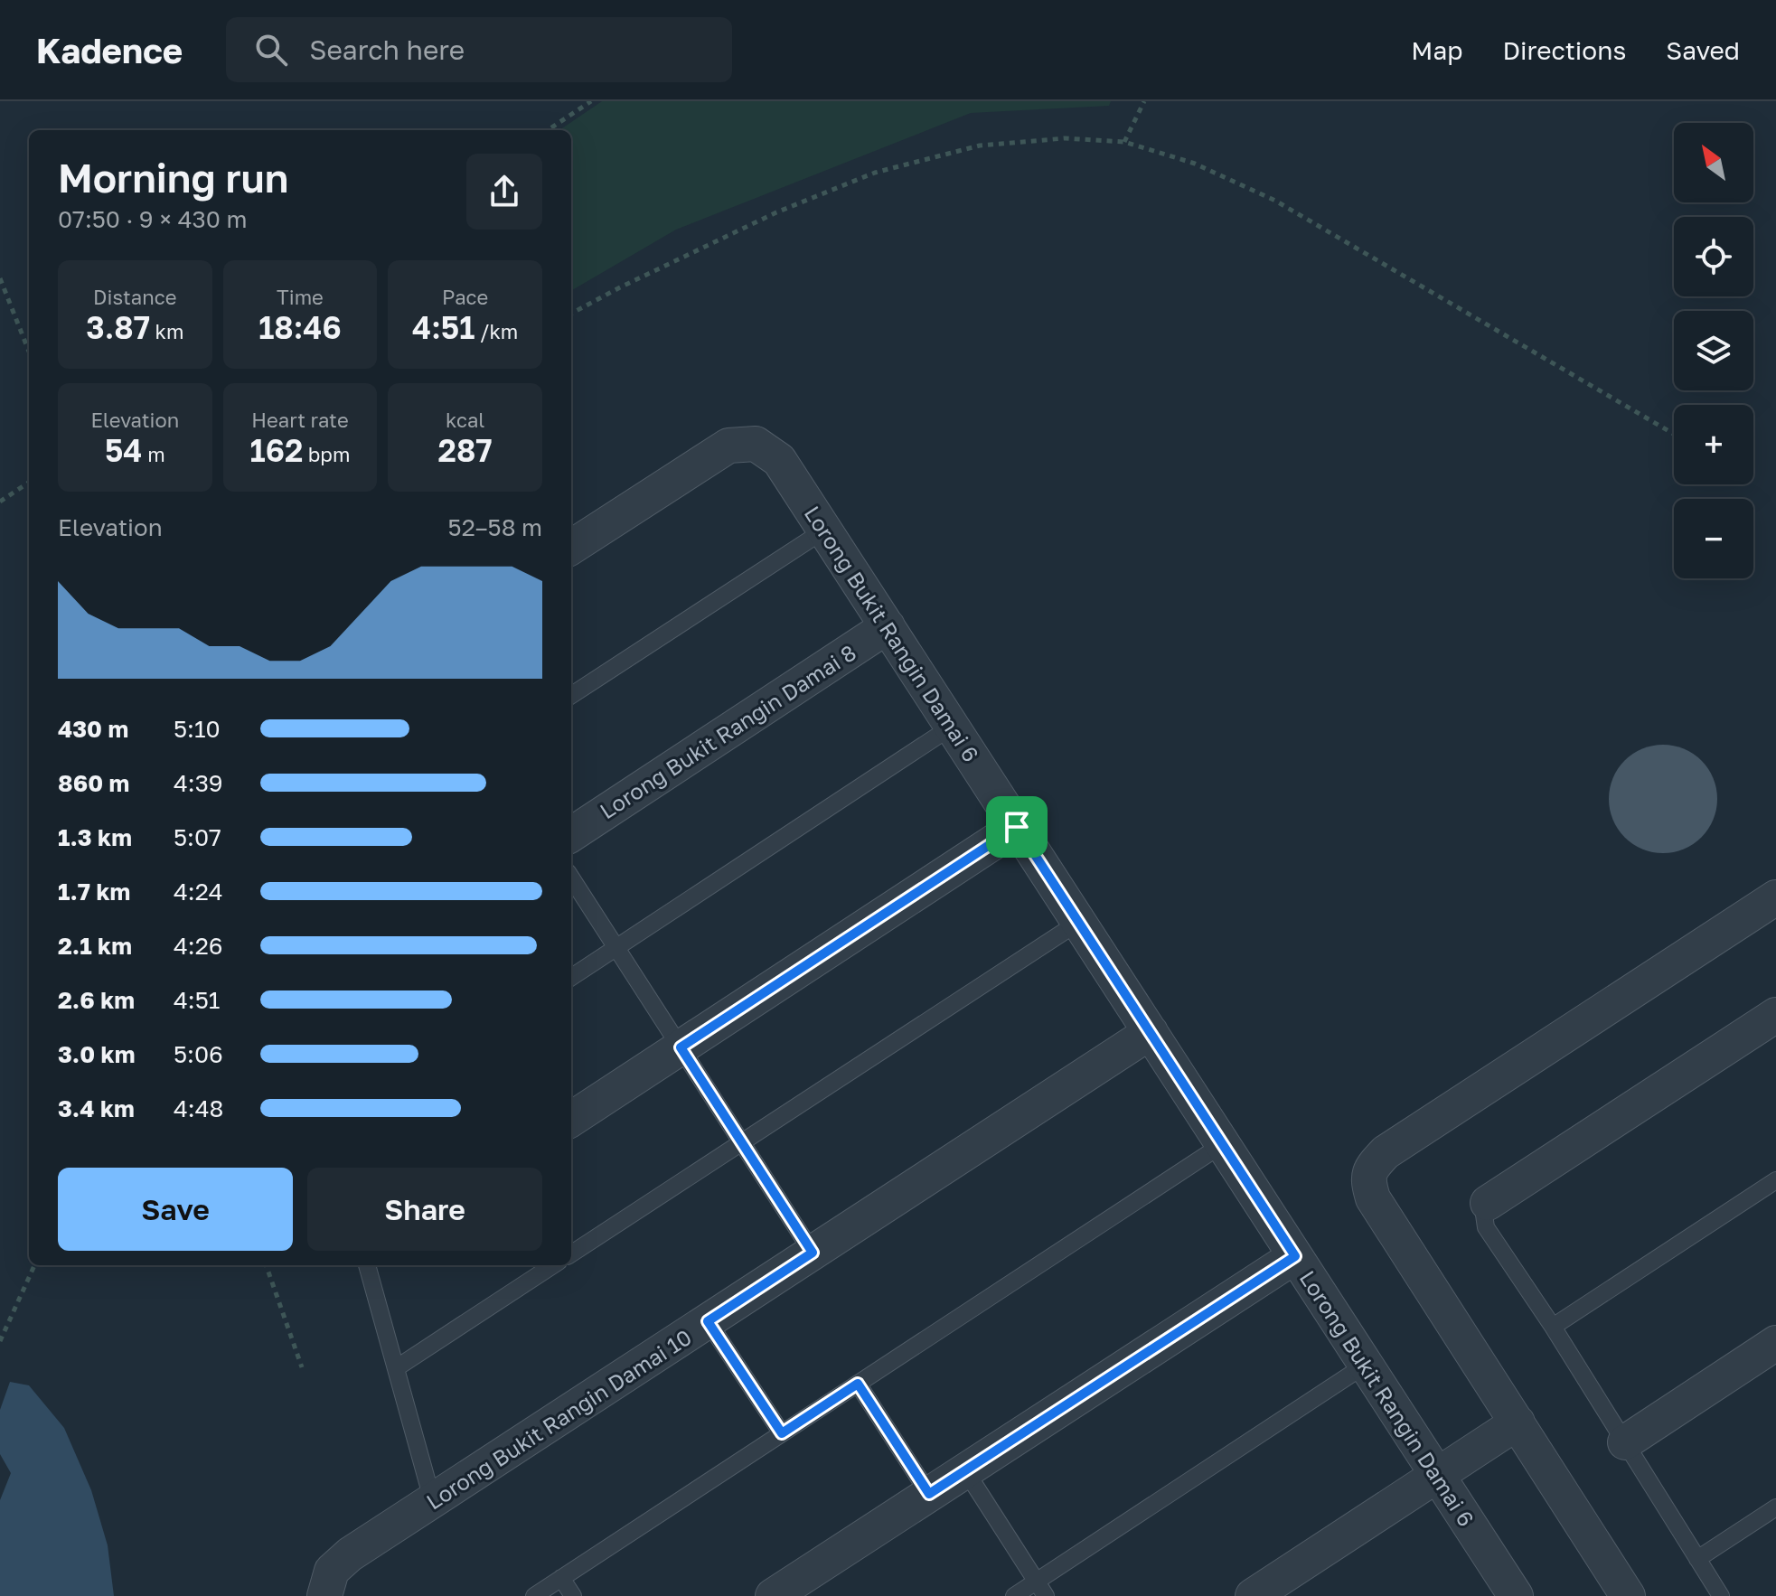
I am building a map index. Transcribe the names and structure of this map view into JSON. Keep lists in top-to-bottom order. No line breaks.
{"streets":{"street":["Lorong Bukit Rangin Damai 6","Lorong Bukit Rangin Damai 8","Lorong Bukit Rangin Damai 10"]},"crossings":[["Lorong Bukit Rangin Damai 6","Lorong Bukit Rangin Damai 8"],["Lorong Bukit Rangin Damai 6","Lorong Bukit Rangin Damai 10"]],"north":"top left","page":{"header":"Kadence","search":"Search here","nav":["Map","Directions","Saved"],"map_buttons":["+","−"],"heading":["Morning run","07:50 · 9 × 430 m"],"stats":[["Distance","3.87 km"],["Time","18:46"],["Pace","4:51 /km"],["Elevation","54 m"],["Heart rate","162 bpm"],["kcal","287"]],"chart":["Elevation","52–58 m"],"list":[{"name":"430 m","note":"5:10"},{"name":"860 m","note":"4:39"},{"name":"1.3 km","note":"5:07"},{"name":"1.7 km","note":"4:24"},{"name":"2.1 km","note":"4:26"},{"name":"2.6 km","note":"4:51"},{"name":"3.0 km","note":"5:06"},{"name":"3.4 km","note":"4:48"}],"buttons":["Save","Share"]}}
